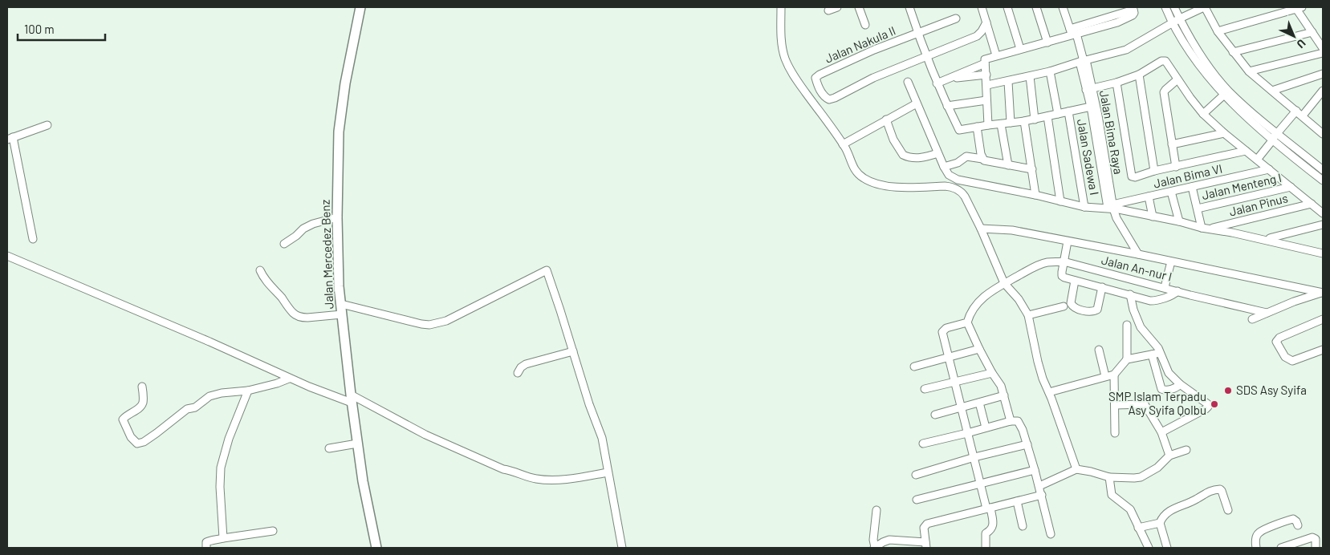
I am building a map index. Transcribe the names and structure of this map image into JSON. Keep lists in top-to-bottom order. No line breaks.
{"streets":{"main road":["Jalan Mercedez Benz"],"street":["Jalan Nakula II","Jalan Bima Raya","Jalan Sadewa I","Jalan Bima VI","Jalan Menteng I","Jalan Pinus","Jalan An-nur I"]},"crossings":[["Jalan Bima Raya","Jalan Bima VI"]],"places":["SDS Asy Syifa","SMP Islam Terpadu Asy Syifa Qolbu"],"scale_bar":"100 m","north":"bottom right"}
